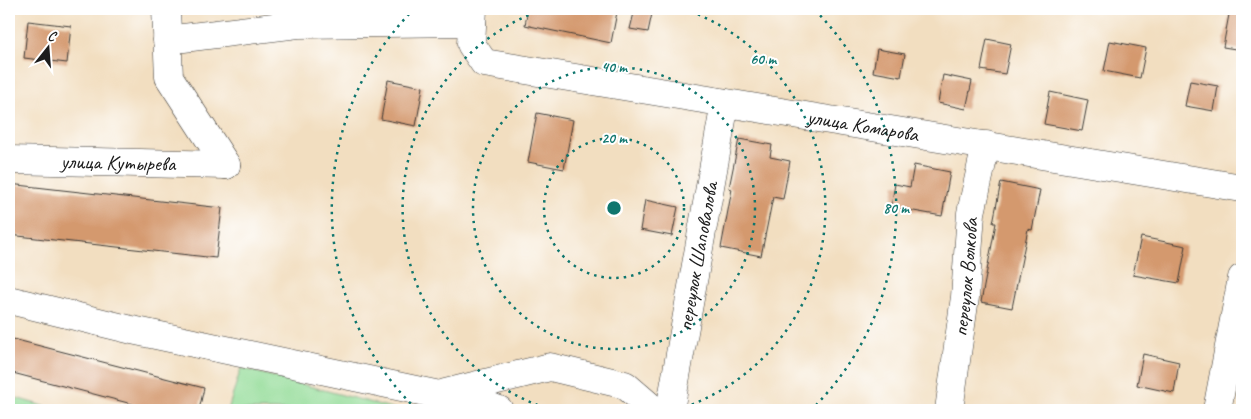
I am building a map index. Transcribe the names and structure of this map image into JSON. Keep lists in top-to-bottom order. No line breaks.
{"streets":{"street":["улица Комарова","улица Кутырева","переулок Шаповалова","переулок Волкова"]},"crossings":[["улица Комарова","переулок Шаповалова"],["улица Комарова","переулок Волкова"]],"north":"top","rings":["60 m","40 m","20 m","80 m"]}
